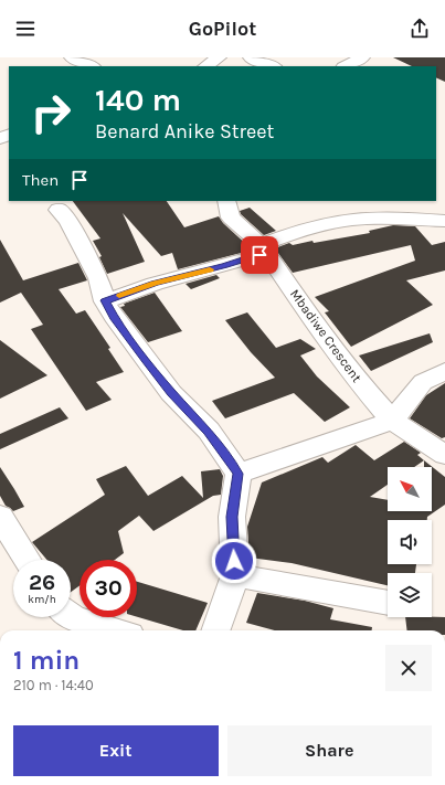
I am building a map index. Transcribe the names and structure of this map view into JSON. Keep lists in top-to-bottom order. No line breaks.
{"streets":{"street":["Mbadiwe Crescent"]},"north":"top left","page":{"header":"GoPilot","turn":["140 m","Benard Anike Street"],"then":"Then","speed":"26 km/h","limit":"30","heading":["1 min","210 m · 14:40"],"buttons":["Exit","Share"]}}
